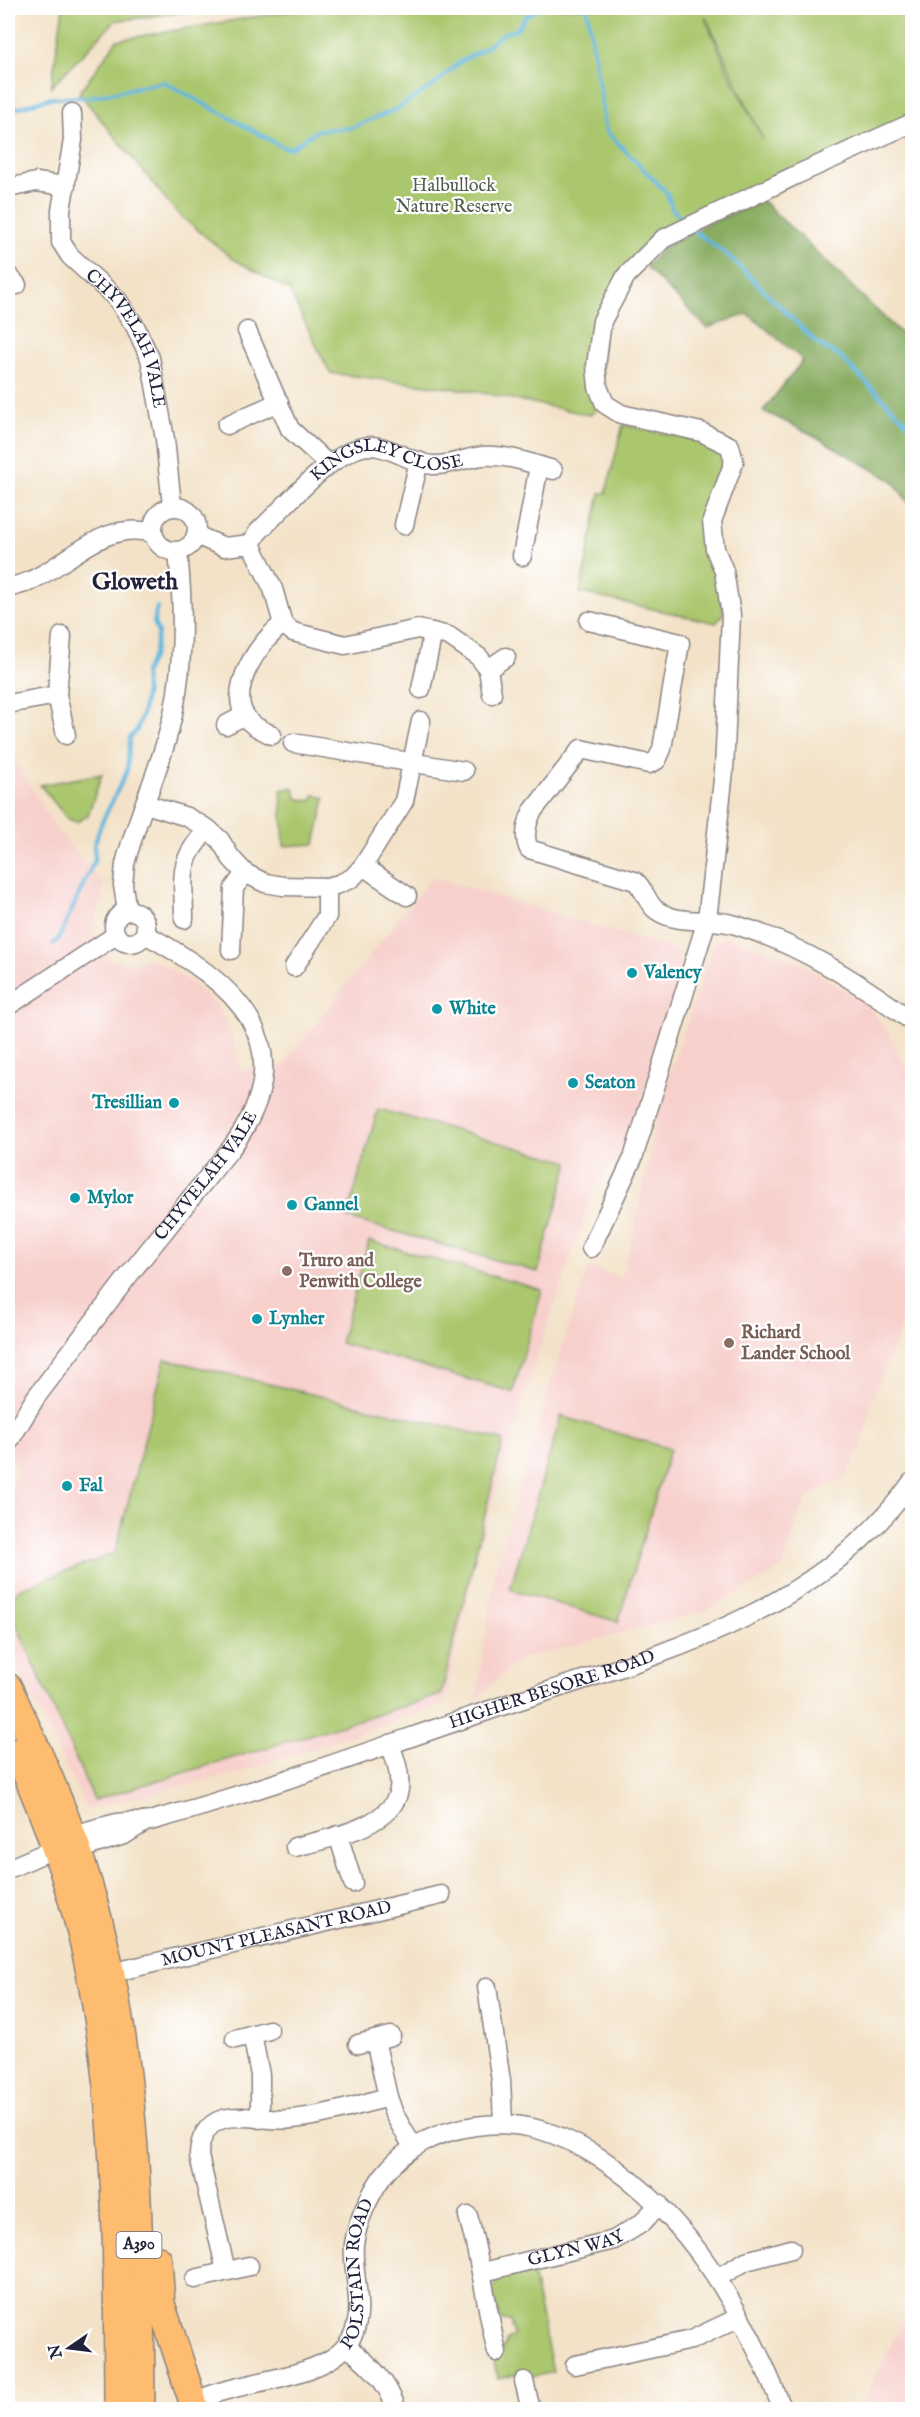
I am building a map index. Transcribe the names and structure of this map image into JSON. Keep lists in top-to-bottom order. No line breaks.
{"streets":{"highway":["A390"],"street":["CHYVELAH VALE","KINGSLEY CLOSE","HIGHER BESORE ROAD","MOUNT PLEASANT ROAD","GLYN WAY","POLSTAIN ROAD"]},"crossings":[["HIGHER BESORE ROAD","A390"],["MOUNT PLEASANT ROAD","A390"],["GLYN WAY","POLSTAIN ROAD"]],"districts":["Gloweth"],"parks":["Halbullock Nature Reserve"],"places":["Valency","White","Seaton","Tresillian","Mylor","Gannel","Truro and Penwith College","Lynher","Richard Lander School","Fal"],"north":"left"}
